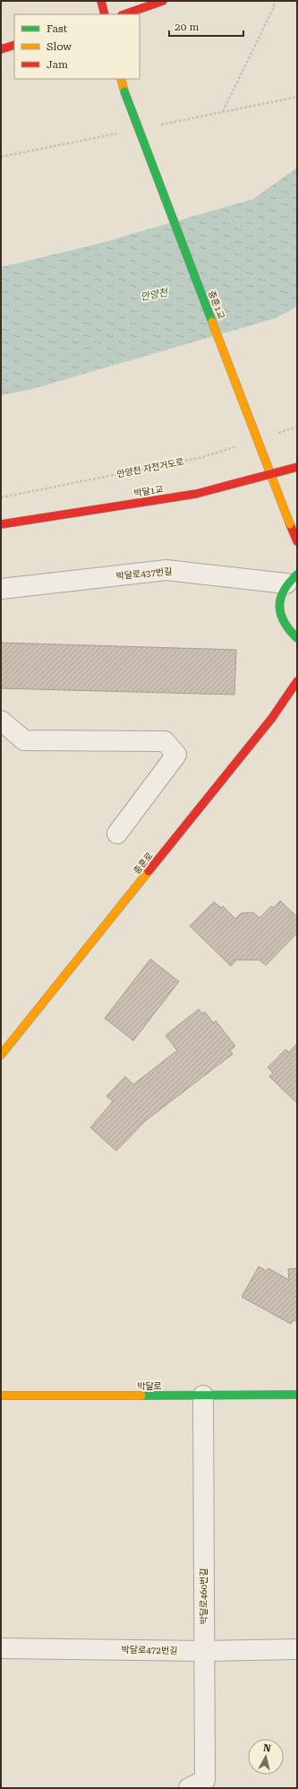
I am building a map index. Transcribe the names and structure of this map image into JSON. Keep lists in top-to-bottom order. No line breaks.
{"streets":{"street":["충훈1교","박달1교","박달로437번길","충훈로","박달로","박달로460번길","박달로472번길"],"path":["안양천 자전거도로"]},"crossings":[["박달로","박달로460번길"],["박달로460번길","박달로472번길"]],"water":["안양천"],"legend":["Fast","Slow","Jam"],"scale_bar":"20 m","north":"top"}
